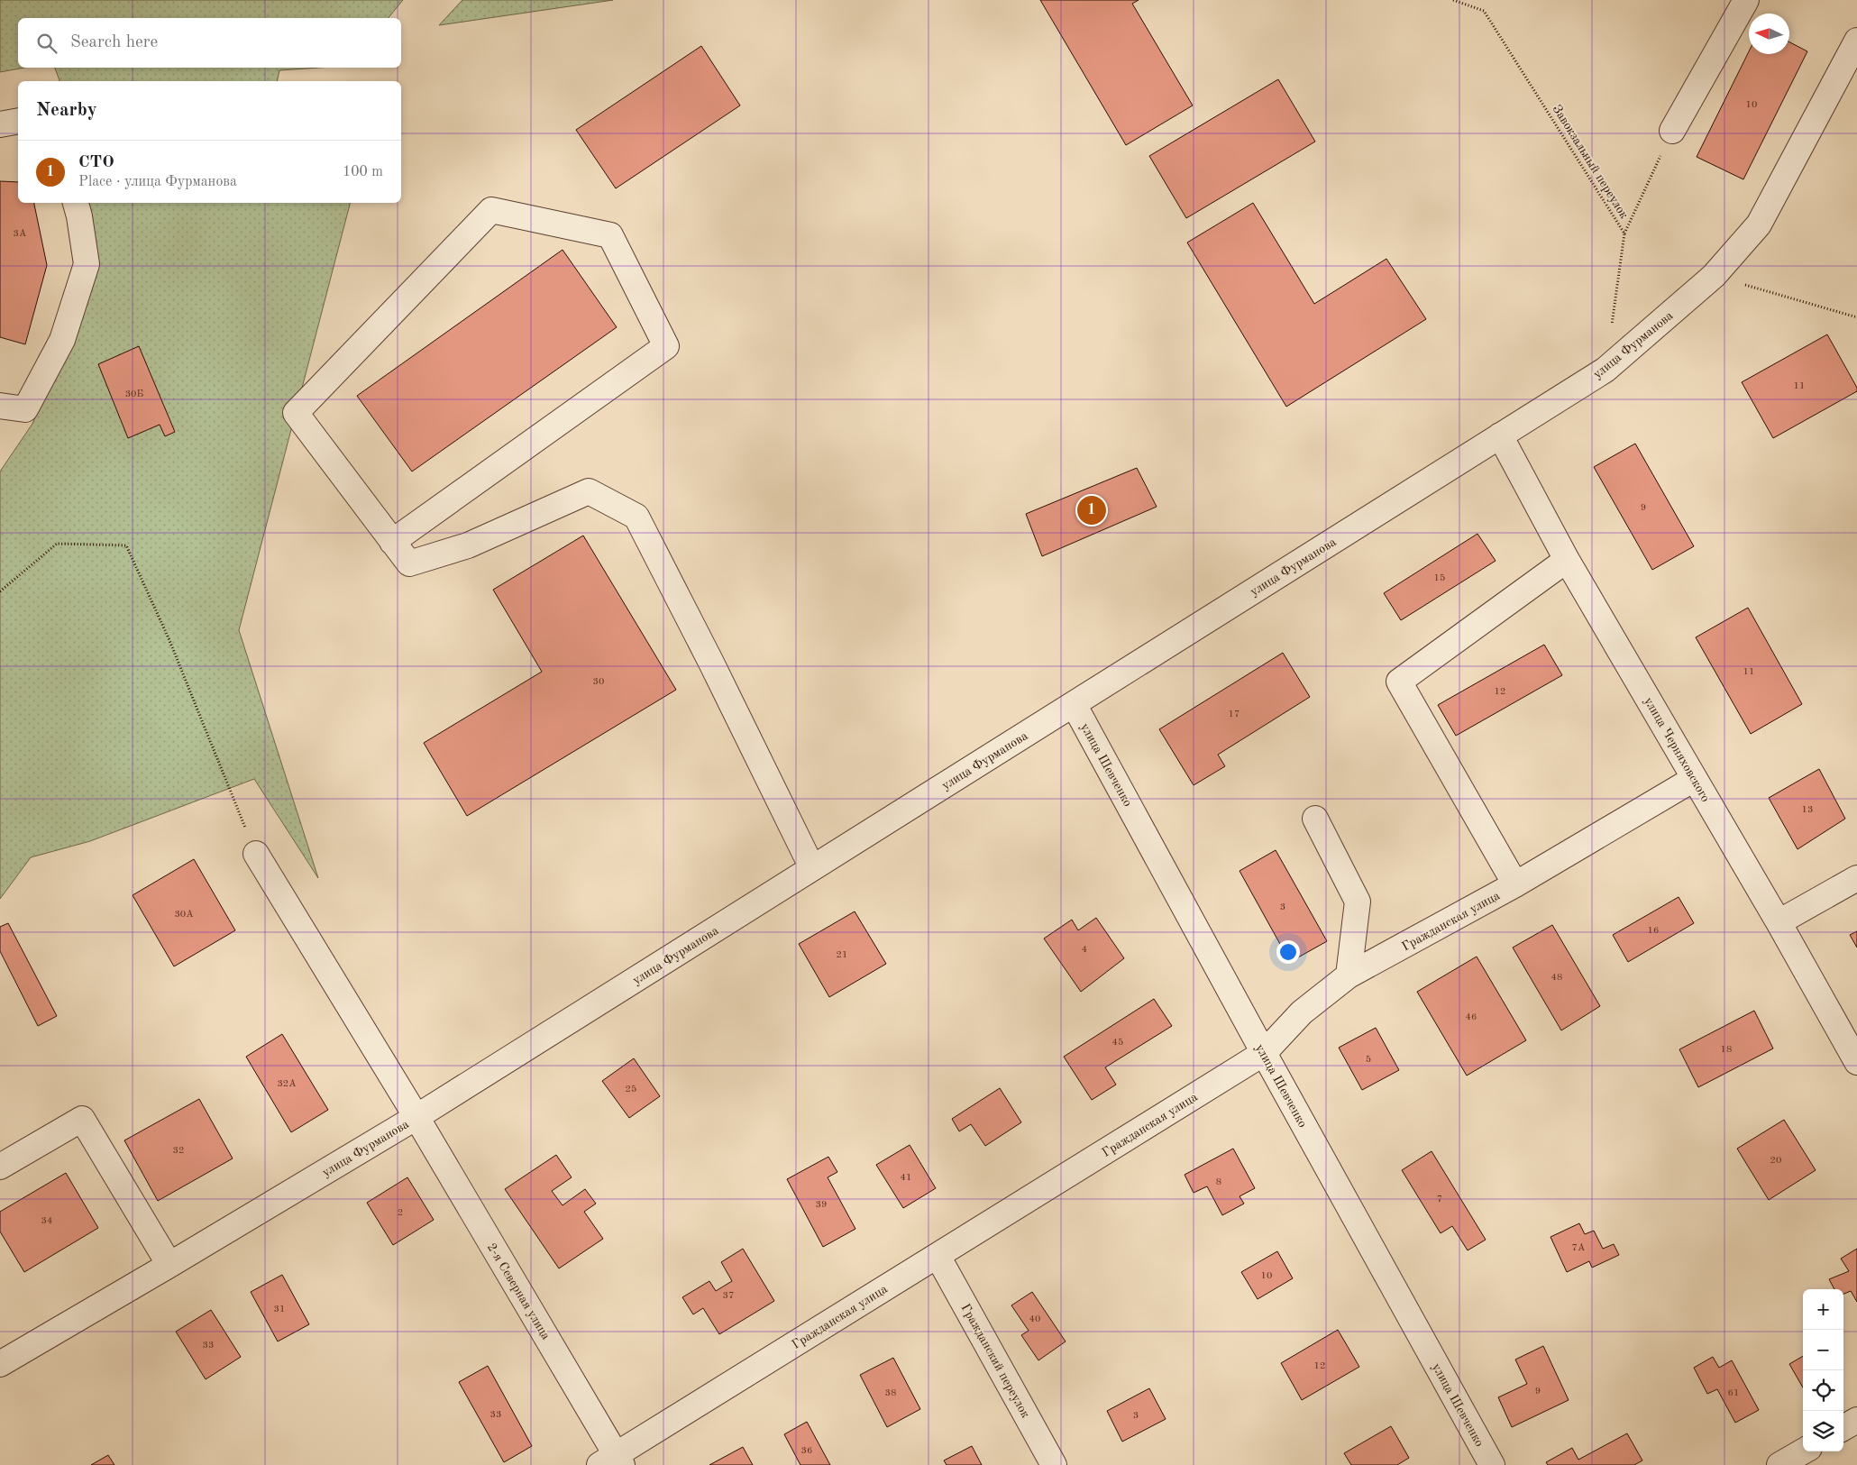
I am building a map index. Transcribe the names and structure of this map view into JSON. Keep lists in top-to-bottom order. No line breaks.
{"streets":{"street":["улица Фурманова","улица Черняховского","улица Шевченко","Гражданская улица","2-я Северная улица","Гражданский переулок"],"path":["Завокзальный переулок"]},"crossings":[["Завокзальный переулок","улица Фурманова"],["улица Фурманова","улица Черняховского"],["улица Фурманова","улица Шевченко"],["улица Фурманова","2-я Северная улица"],["улица Черняховского","Гражданская улица"],["улица Шевченко","Гражданская улица"],["Гражданская улица","2-я Северная улица"],["Гражданская улица","Гражданский переулок"]],"house_numbers":["10","3А","11","30Б","9","15","11","30","12","17","13","3","30А","16","4","21","48","46","45","18","5","32А","25","32","20","41","8","7","39","2","34","7А","10","37","31","40","33","12","9","38","61","33","3","36"],"north":"left","page":{"search":"Search here","heading":"Nearby","list":[{"mark":"1","name":"СТО","note":"Place · улица Фурманова","value":"100 m"}],"pins":"1","map_buttons":["+","−"]}}
